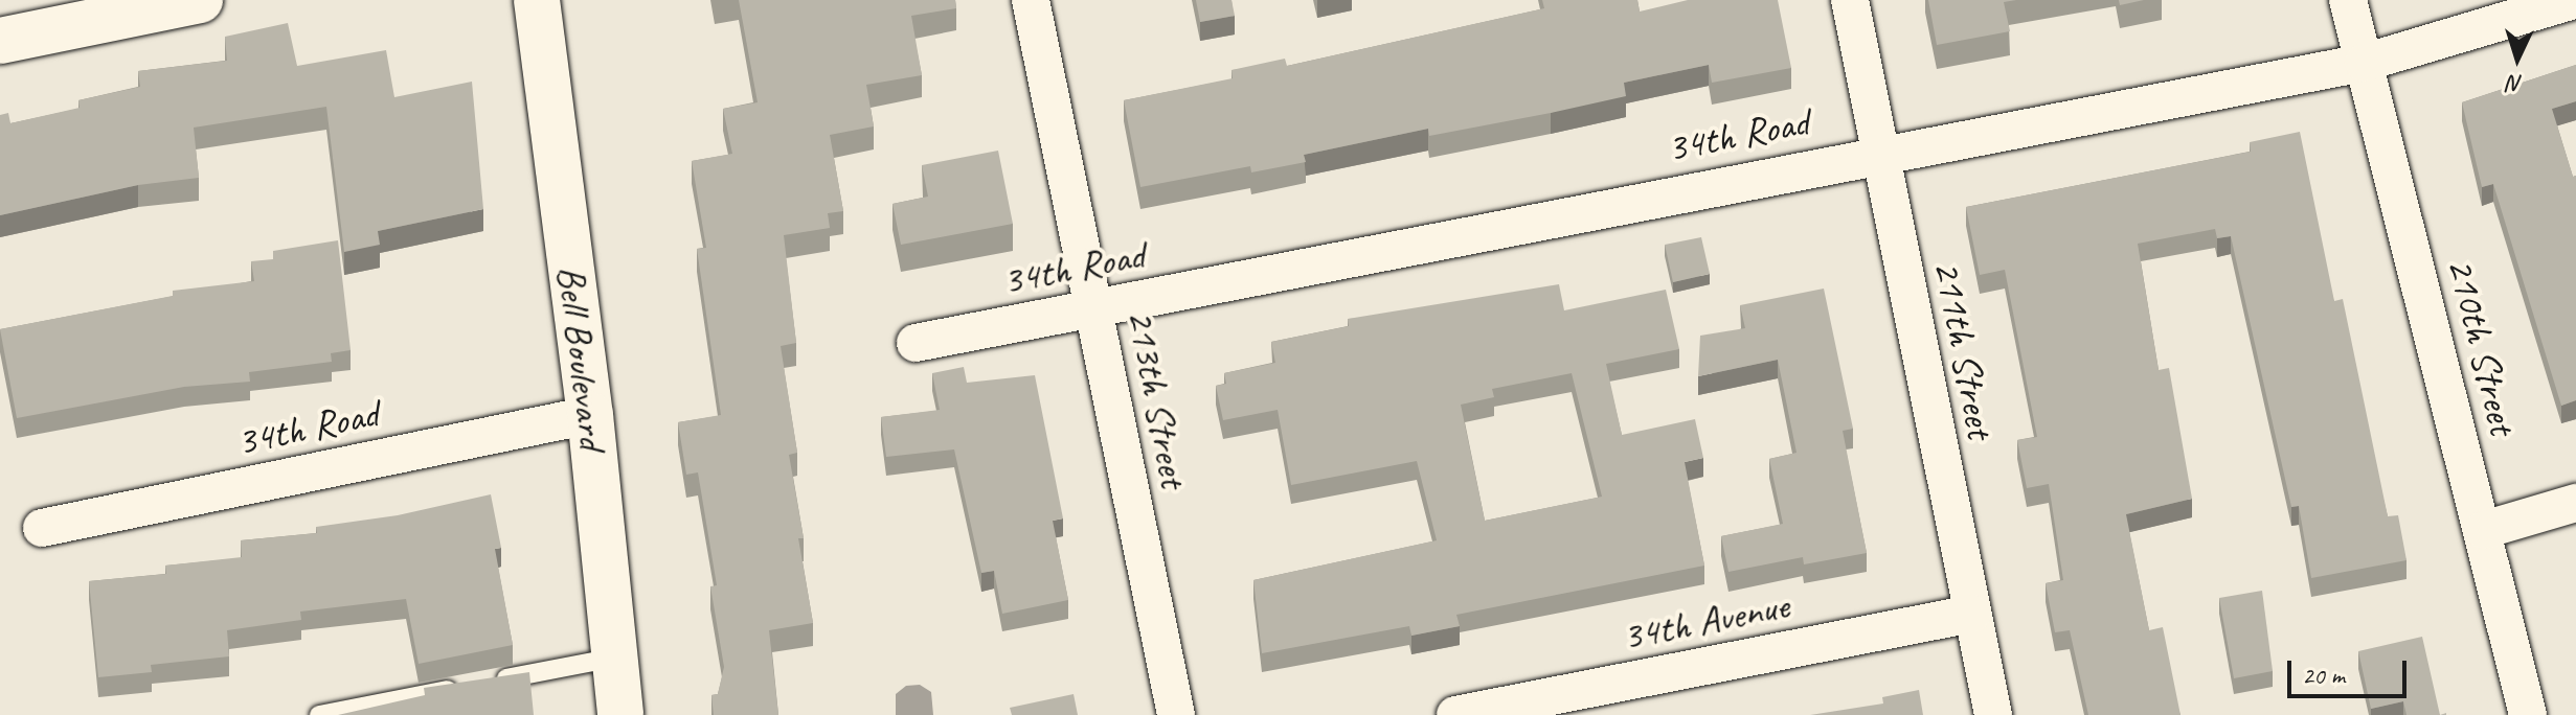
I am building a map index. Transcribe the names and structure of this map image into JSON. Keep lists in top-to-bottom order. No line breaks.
{"streets":{"street":["34th Road","210th Street","211th Street","Bell Boulevard","213th Street","34th Avenue"]},"crossings":[["34th Road","210th Street"],["34th Road","211th Street"],["34th Road","Bell Boulevard"],["34th Road","213th Street"],["211th Street","34th Avenue"]],"scale_bar":"20 m","north":"bottom"}
